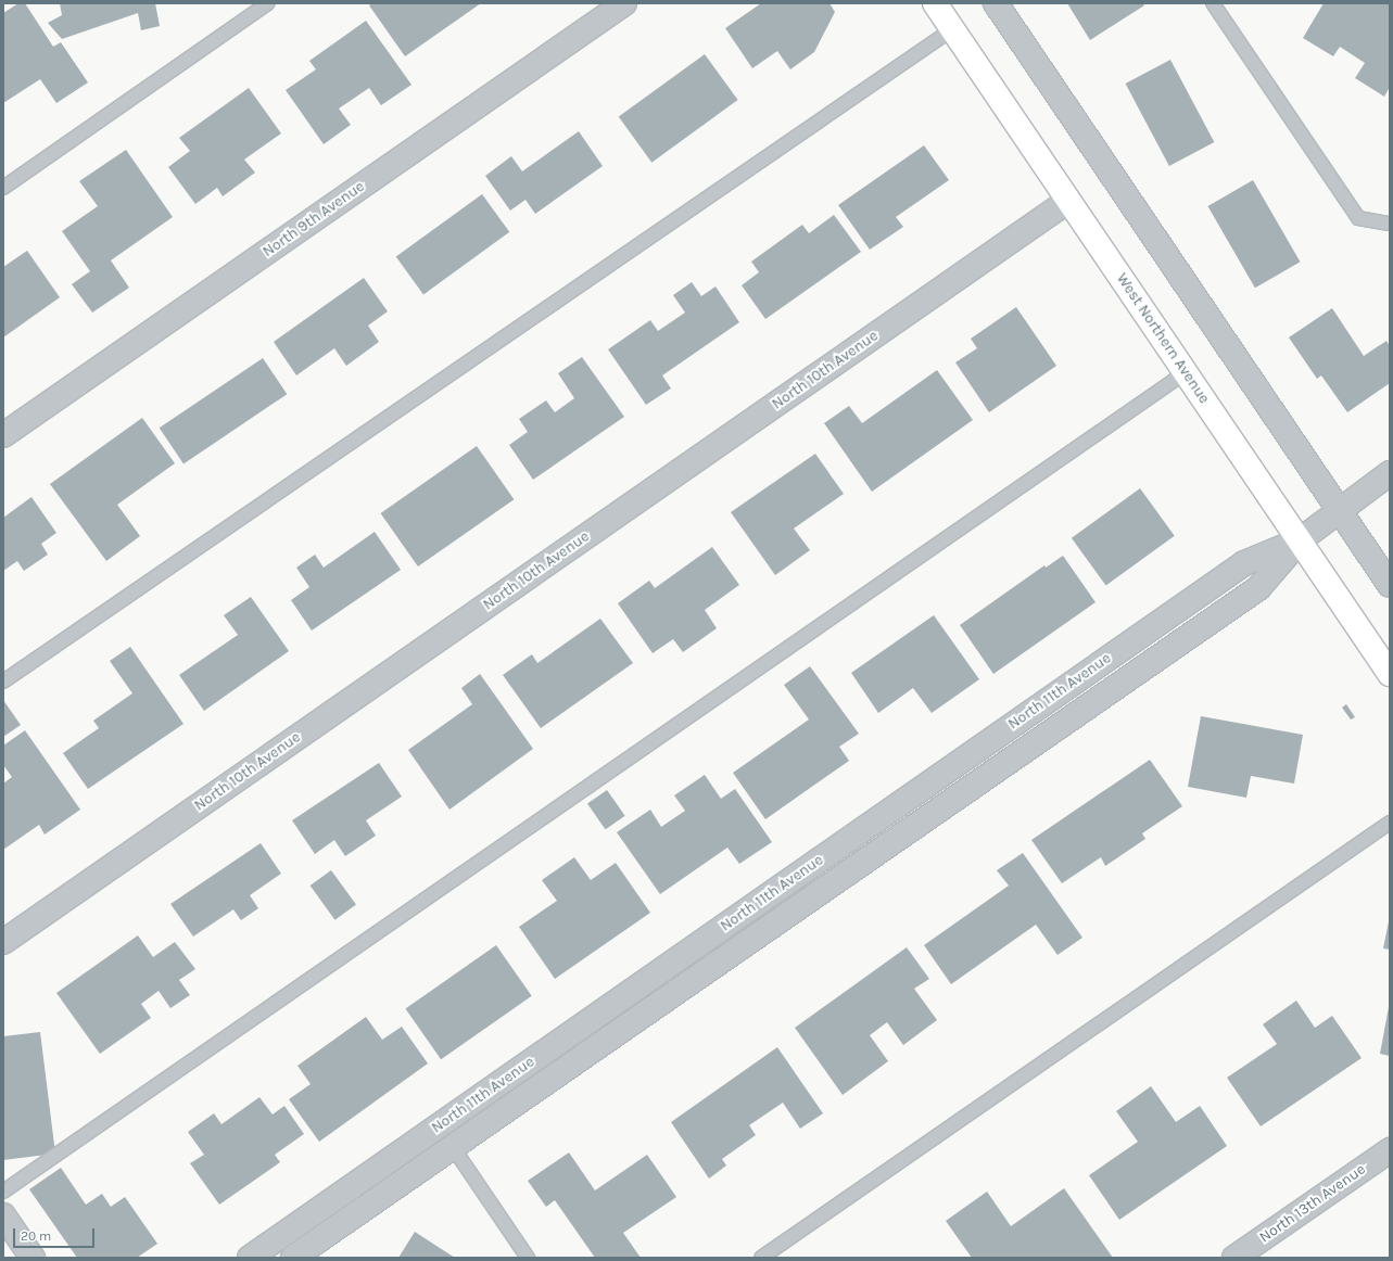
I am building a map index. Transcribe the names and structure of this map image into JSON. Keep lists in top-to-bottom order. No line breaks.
{"streets":{"main road":["West Northern Avenue"],"street":["North 9th Avenue","North 10th Avenue","North 11th Avenue","North 13th Avenue"]},"crossings":[["West Northern Avenue","North 10th Avenue"],["West Northern Avenue","North 11th Avenue"]],"scale_bar":"20 m"}
